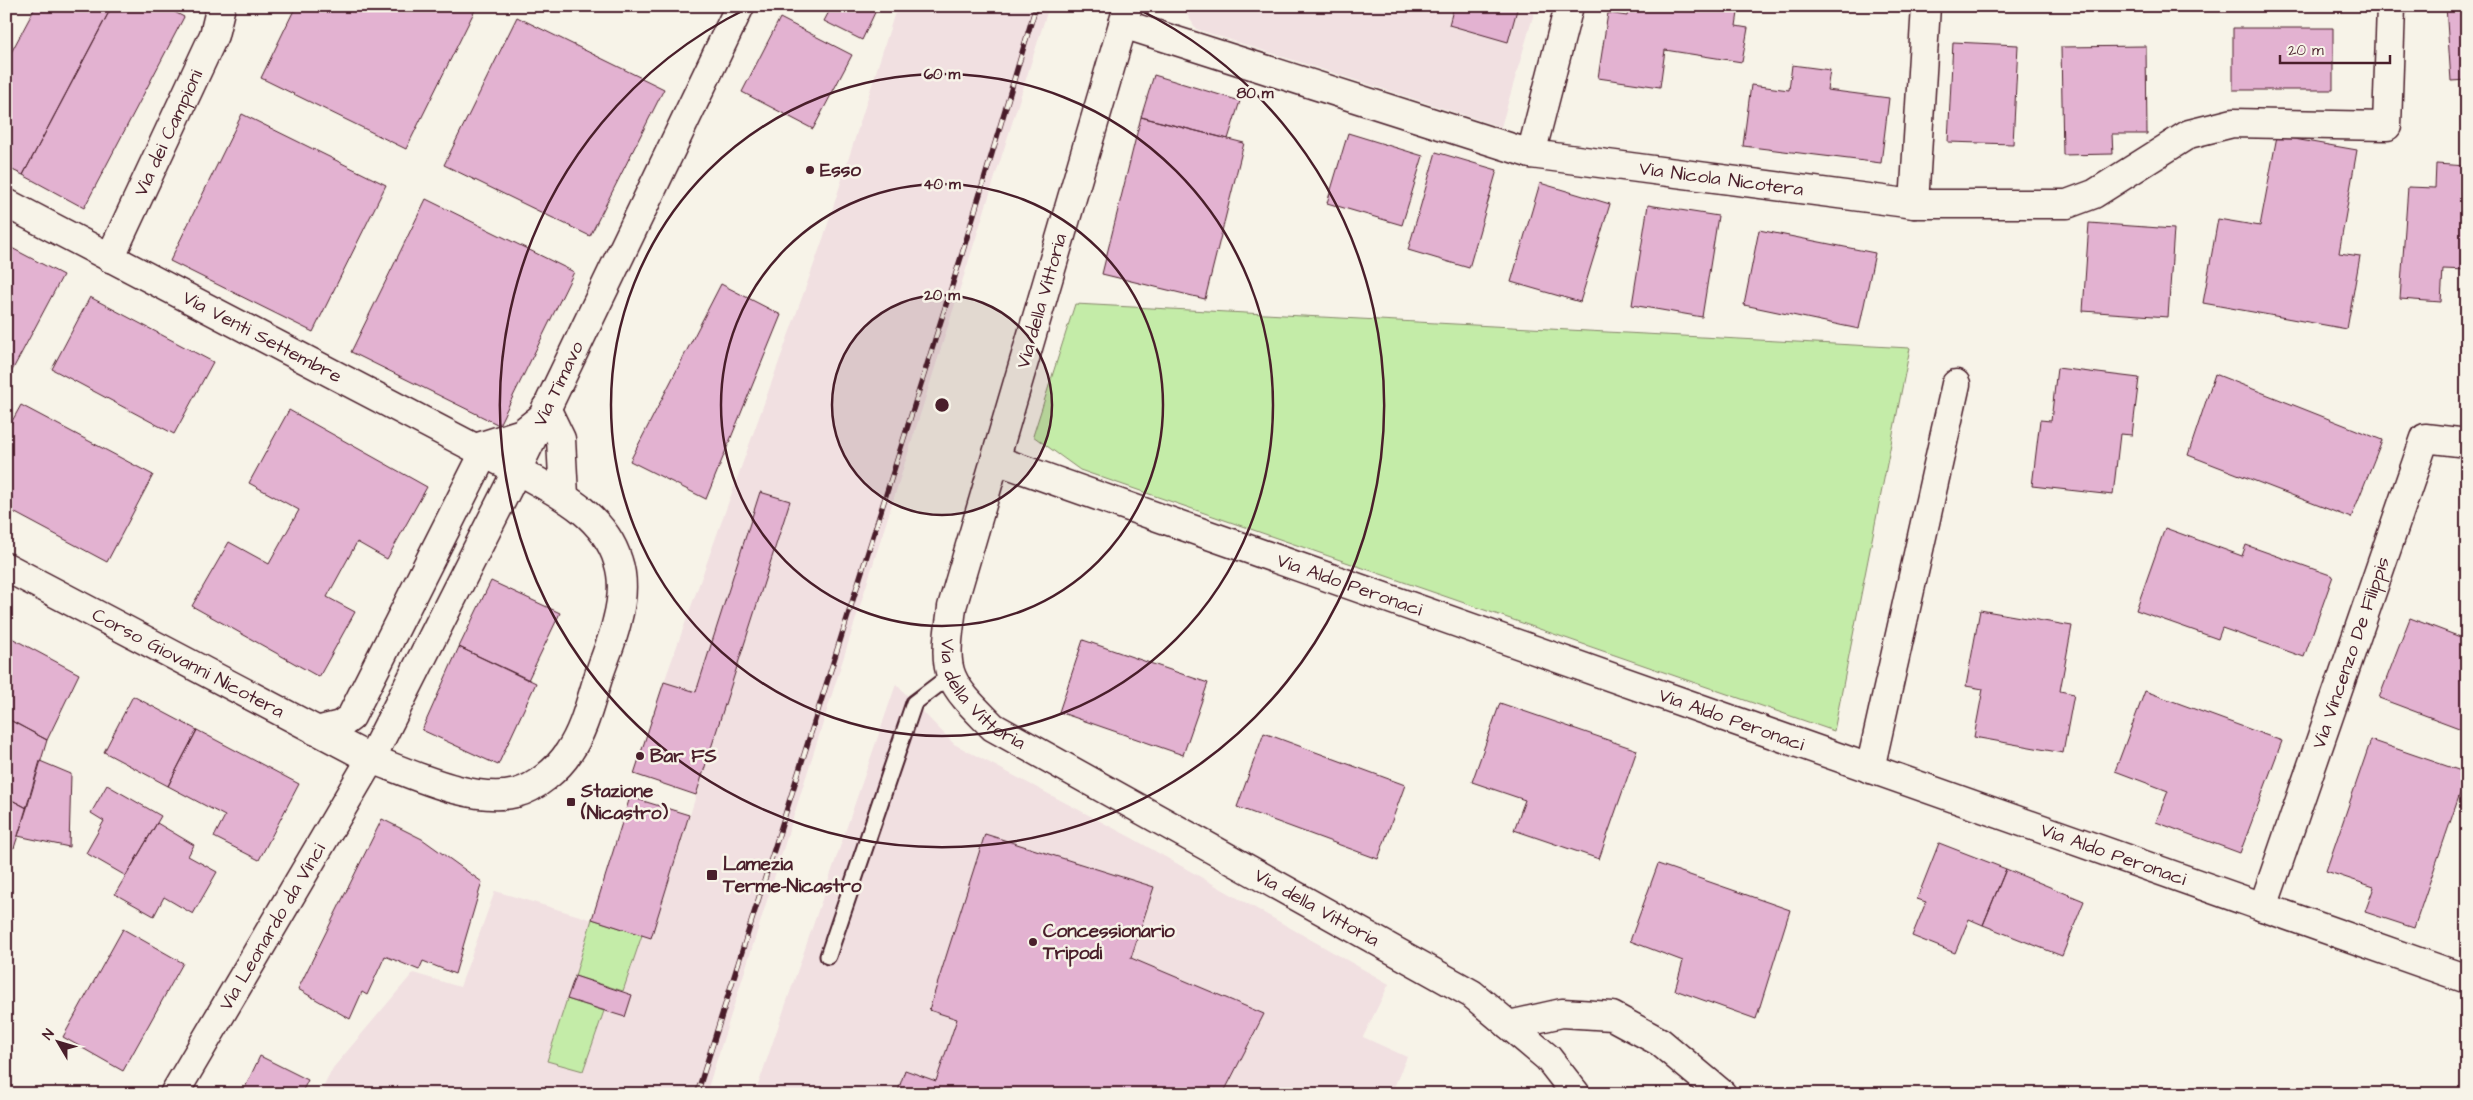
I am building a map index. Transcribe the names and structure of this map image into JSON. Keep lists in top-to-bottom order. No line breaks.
{"streets":{"street":["Via dei Campioni","Via Nicola Nicotera","Via della Vittoria","Via Venti Settembre","Via Timavo","Via Aldo Peronaci","Via Vincenzo De Filippis","Corso Giovanni Nicotera","Via Leonardo da Vinci"]},"crossings":[["Via dei Campioni","Via Venti Settembre"],["Via Nicola Nicotera","Via della Vittoria"],["Via della Vittoria","Via Aldo Peronaci"],["Via Venti Settembre","Via Timavo"],["Via Venti Settembre","Corso Giovanni Nicotera"],["Via Timavo","Corso Giovanni Nicotera"],["Via Timavo","Via Leonardo da Vinci"],["Via Aldo Peronaci","Via Vincenzo De Filippis"],["Corso Giovanni Nicotera","Via Leonardo da Vinci"]],"places":{"other":["Esso","Bar FS","Concessionario Tripodi"],"transit":["Stazione (Nicastro)","Lamezia Terme-Nicastro"]},"scale_bar":"20 m","north":"top left","rings":["60 m","80 m","40 m","20 m"]}
